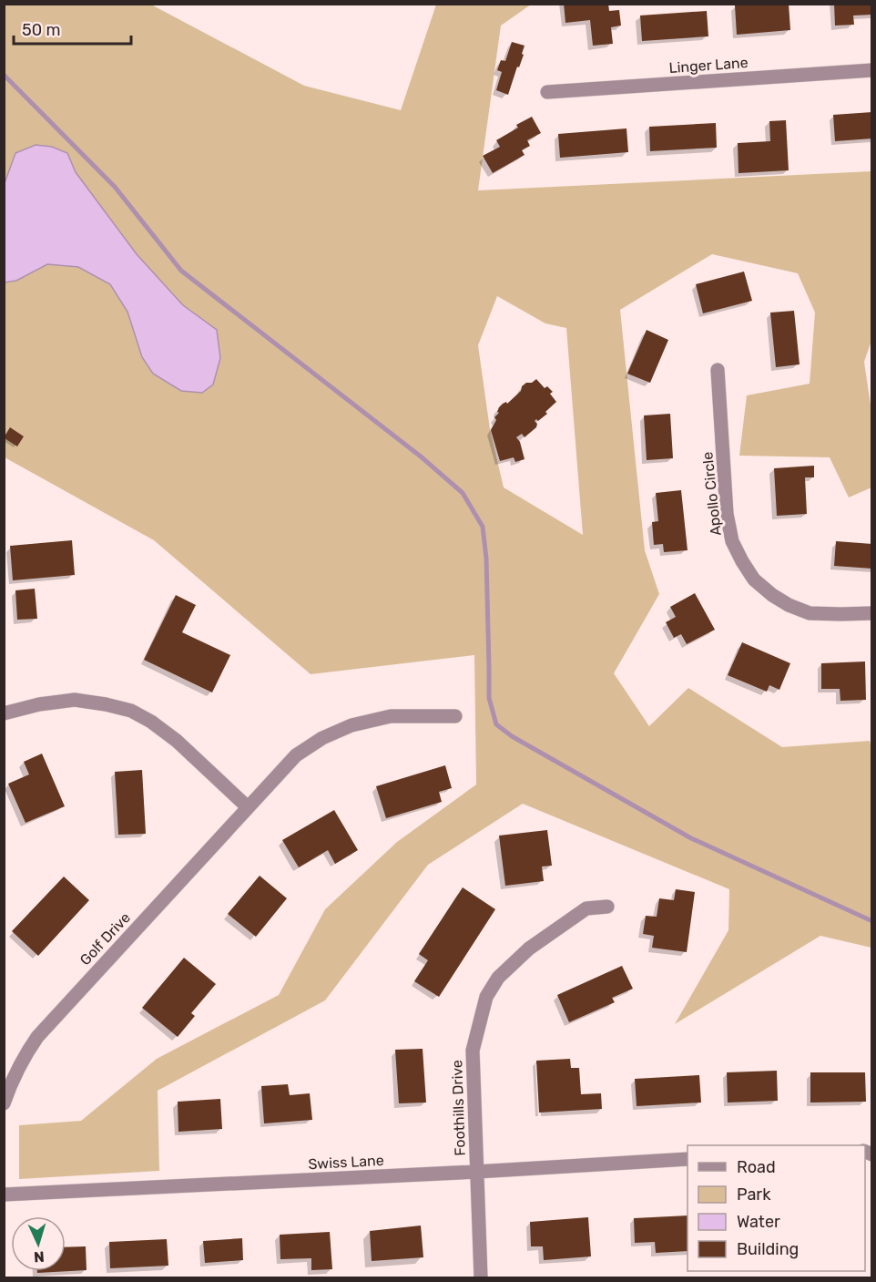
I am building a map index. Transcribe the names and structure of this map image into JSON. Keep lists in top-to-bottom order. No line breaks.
{"streets":{"street":["Linger Lane","Apollo Circle","Golf Drive","Foothills Drive","Swiss Lane"]},"crossings":[["Foothills Drive","Swiss Lane"]],"legend":["Road","Park","Water","Building"],"scale_bar":"50 m","north":"bottom"}
